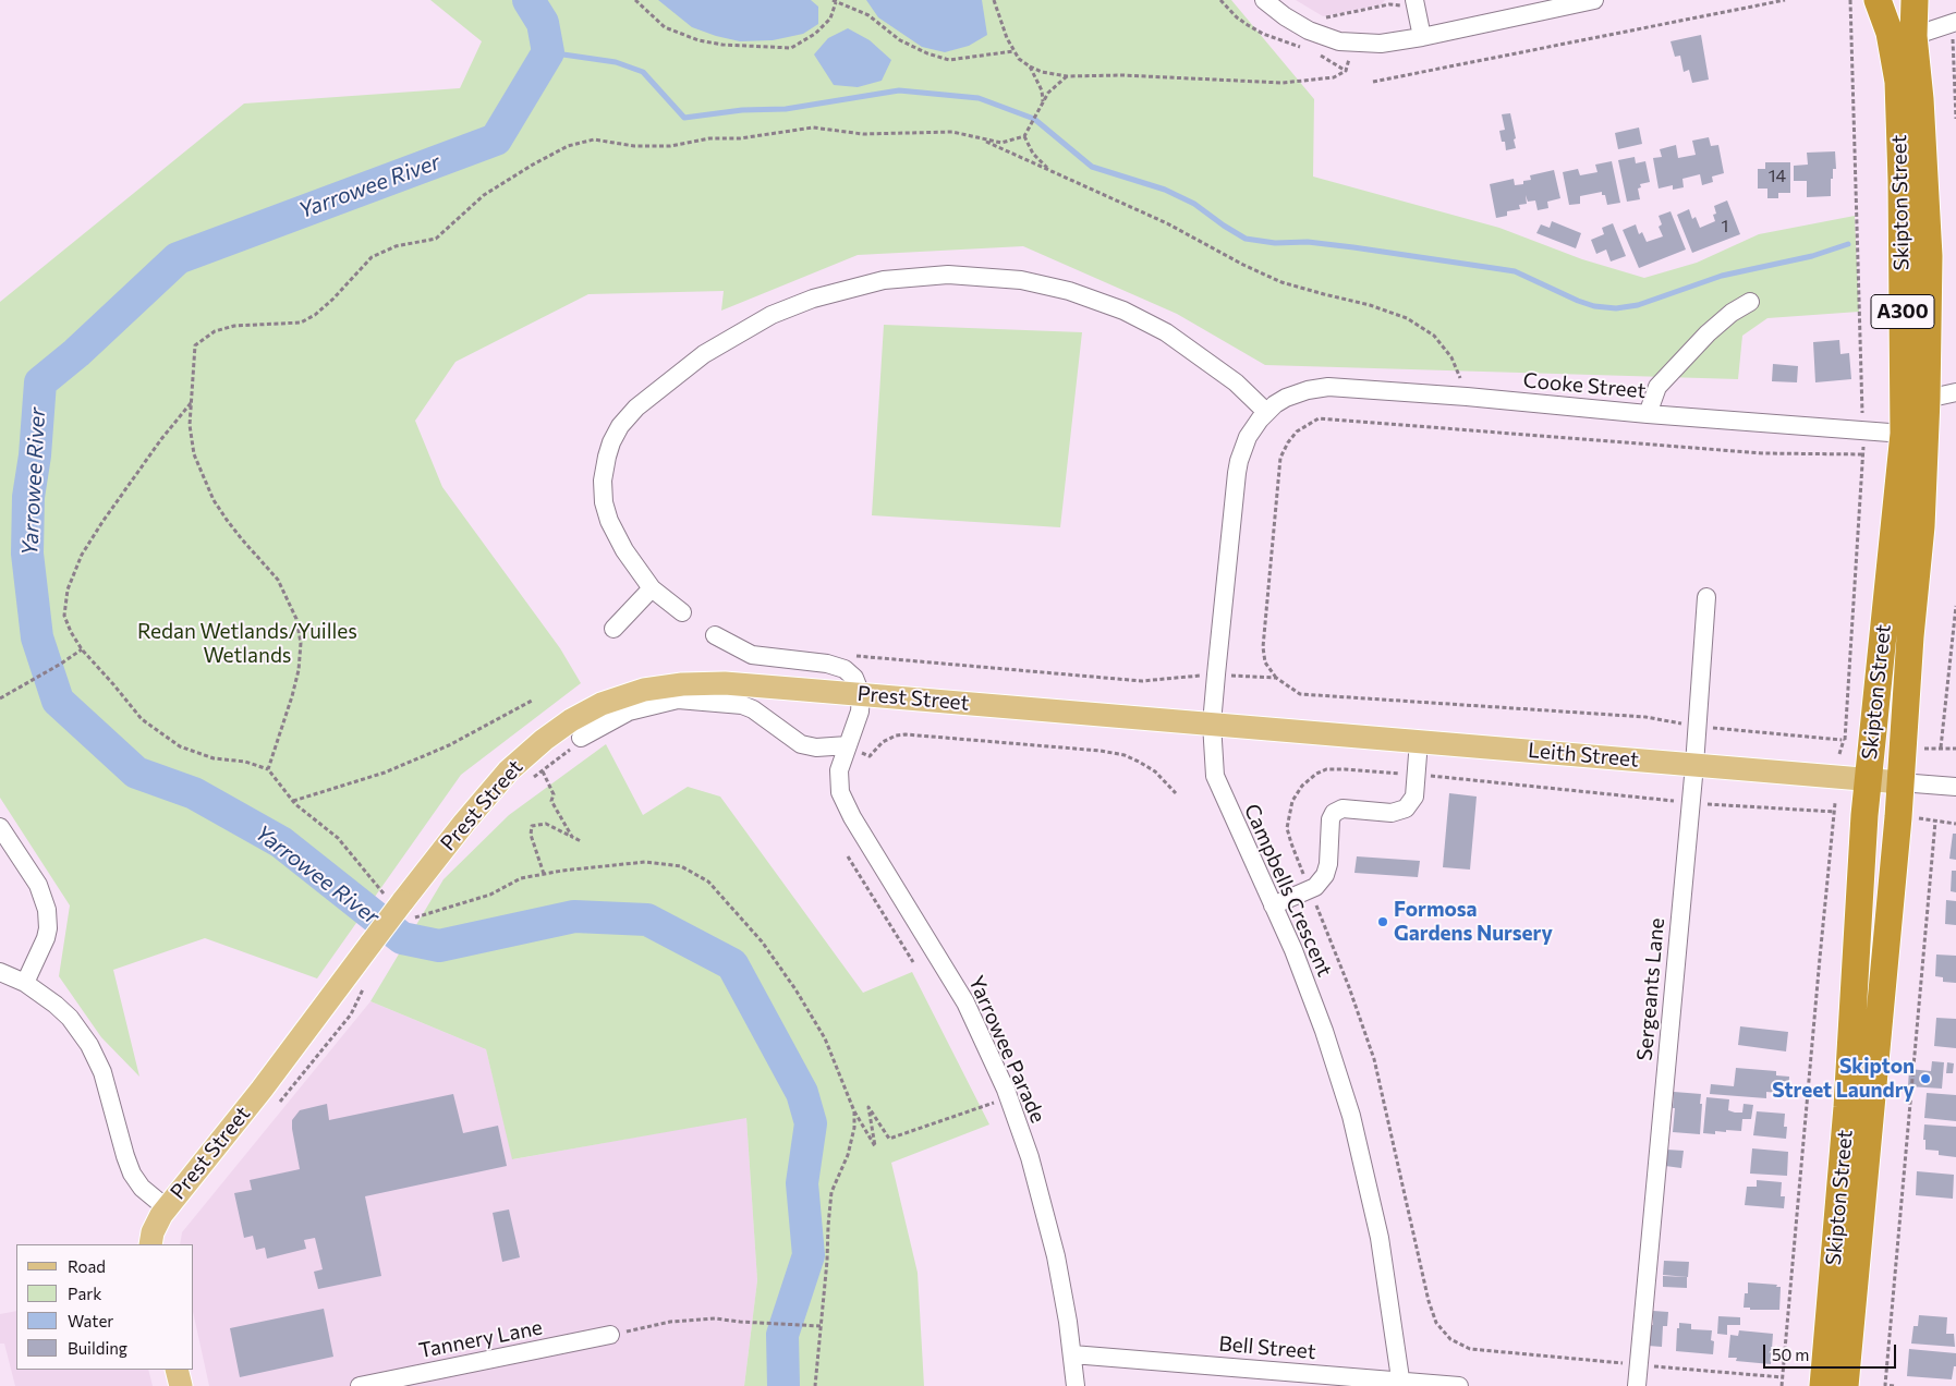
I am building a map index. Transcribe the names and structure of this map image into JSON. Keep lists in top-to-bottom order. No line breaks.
{"streets":{"highway":["Skipton Street","A300"],"main road":["Prest Street","Leith Street"],"street":["Cooke Street","Campbells Crescent","Sergeants Lane","Yarrowee Parade","Tannery Lane","Bell Street"]},"crossings":[["Skipton Street","Cooke Street"],["Skipton Street","Leith Street"],["Cooke Street","Campbells Crescent"],["Prest Street","Leith Street"],["Prest Street","Campbells Crescent"],["Prest Street","Yarrowee Parade"],["Leith Street","Campbells Crescent"],["Leith Street","Sergeants Lane"],["Campbells Crescent","Bell Street"],["Yarrowee Parade","Bell Street"]],"water":["Yarrowee River"],"parks":["Redan Wetlands/Yuilles Wetlands"],"places":["Formosa Gardens Nursery","Skipton Street Laundry"],"house_numbers":["14","1"],"legend":["Road","Park","Water","Building"],"scale_bar":"50 m"}
